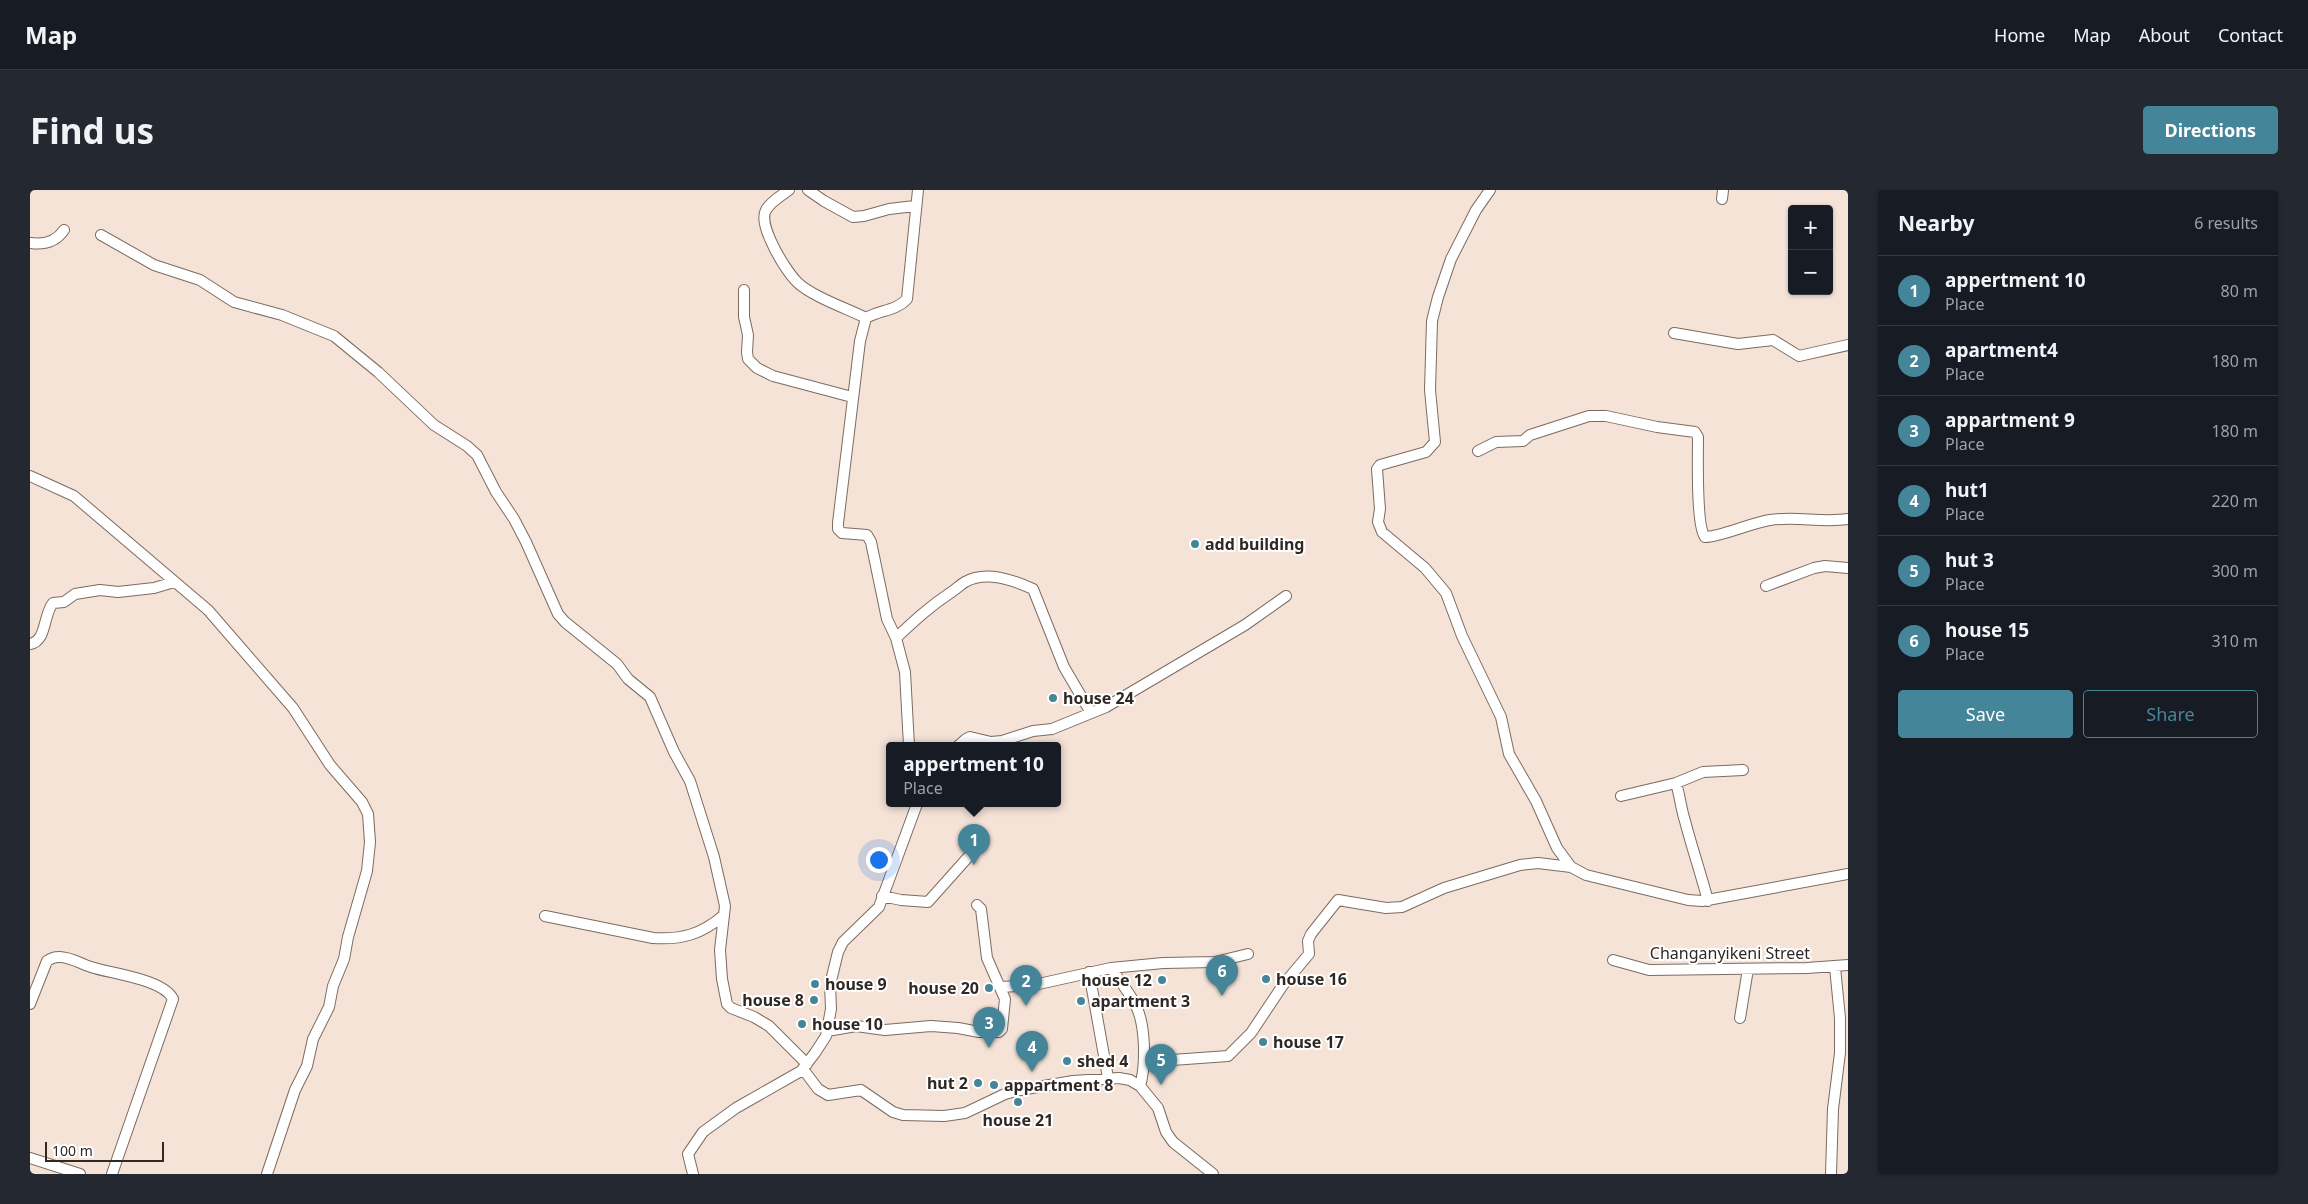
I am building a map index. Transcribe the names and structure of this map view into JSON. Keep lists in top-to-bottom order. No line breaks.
{"streets":{"street":["Changanyikeni Street"]},"places":["add building","house 24","house 16","house 12","house 9","house 20","house 8","apartment 3","house 10","house 17","shed 4","hut 2","appartment 8","house 21"],"scale_bar":"100 m","page":{"header":"Map","nav":["Home","Map","About","Contact"],"buttons":["Directions",["Save","Share"]],"title":"Find us","heading":["Nearby","6 results"],"map_buttons":["+","−"],"list":[{"mark":"1","name":"appertment 10","note":"Place","value":"80 m"},{"mark":"2","name":"apartment4","note":"Place","value":"180 m"},{"mark":"3","name":"appartment 9","note":"Place","value":"180 m"},{"mark":"4","name":"hut1","note":"Place","value":"220 m"},{"mark":"5","name":"hut 3","note":"Place","value":"300 m"},{"mark":"6","name":"house 15","note":"Place","value":"310 m"}],"popup":["appertment 10","Place"],"pins":["1","6","2","3","4","5"],"scale":"100 m"}}
